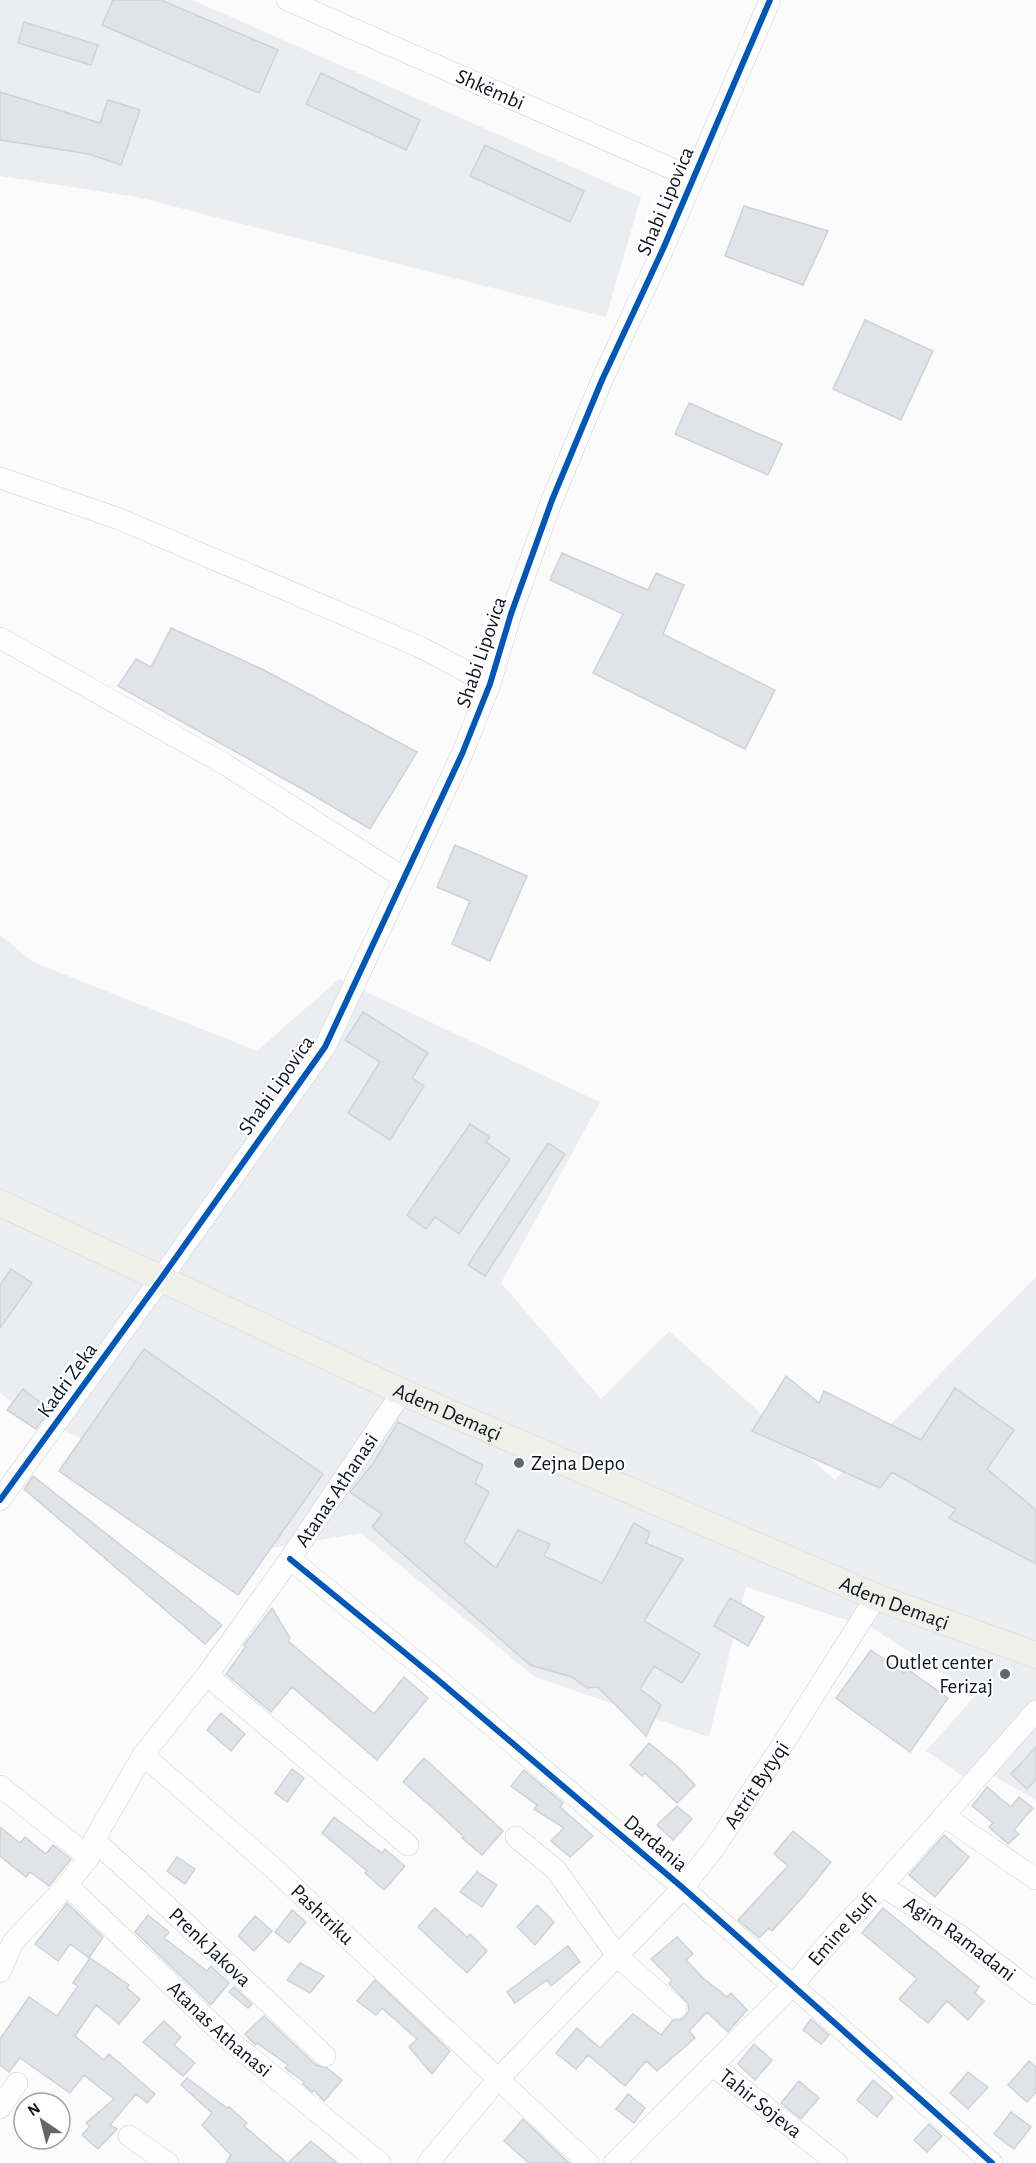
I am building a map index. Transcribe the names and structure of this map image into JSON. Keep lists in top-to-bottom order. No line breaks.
{"streets":{"main road":["Adem Demaçi"],"street":["Shkëmbi","Shabi Lipovica","Kadri Zeka","Atanas Athanasi","Astrit Bytyqi","Dardania","Pashtriku","Emine Isufi","Agim Ramadani","Prenk Jakova","Tahir Sojeva"]},"crossings":[["Shkëmbi","Shabi Lipovica"],["Shabi Lipovica","Kadri Zeka"],["Shabi Lipovica","Adem Demaçi"],["Kadri Zeka","Adem Demaçi"],["Adem Demaçi","Atanas Athanasi"],["Adem Demaçi","Astrit Bytyqi"],["Atanas Athanasi","Dardania"],["Atanas Athanasi","Pashtriku"],["Atanas Athanasi","Prenk Jakova"],["Astrit Bytyqi","Dardania"],["Astrit Bytyqi","Pashtriku"],["Dardania","Emine Isufi"],["Emine Isufi","Agim Ramadani"],["Emine Isufi","Tahir Sojeva"]],"places":["Zejna Depo","Outlet center Ferizaj"],"north":"top left"}
